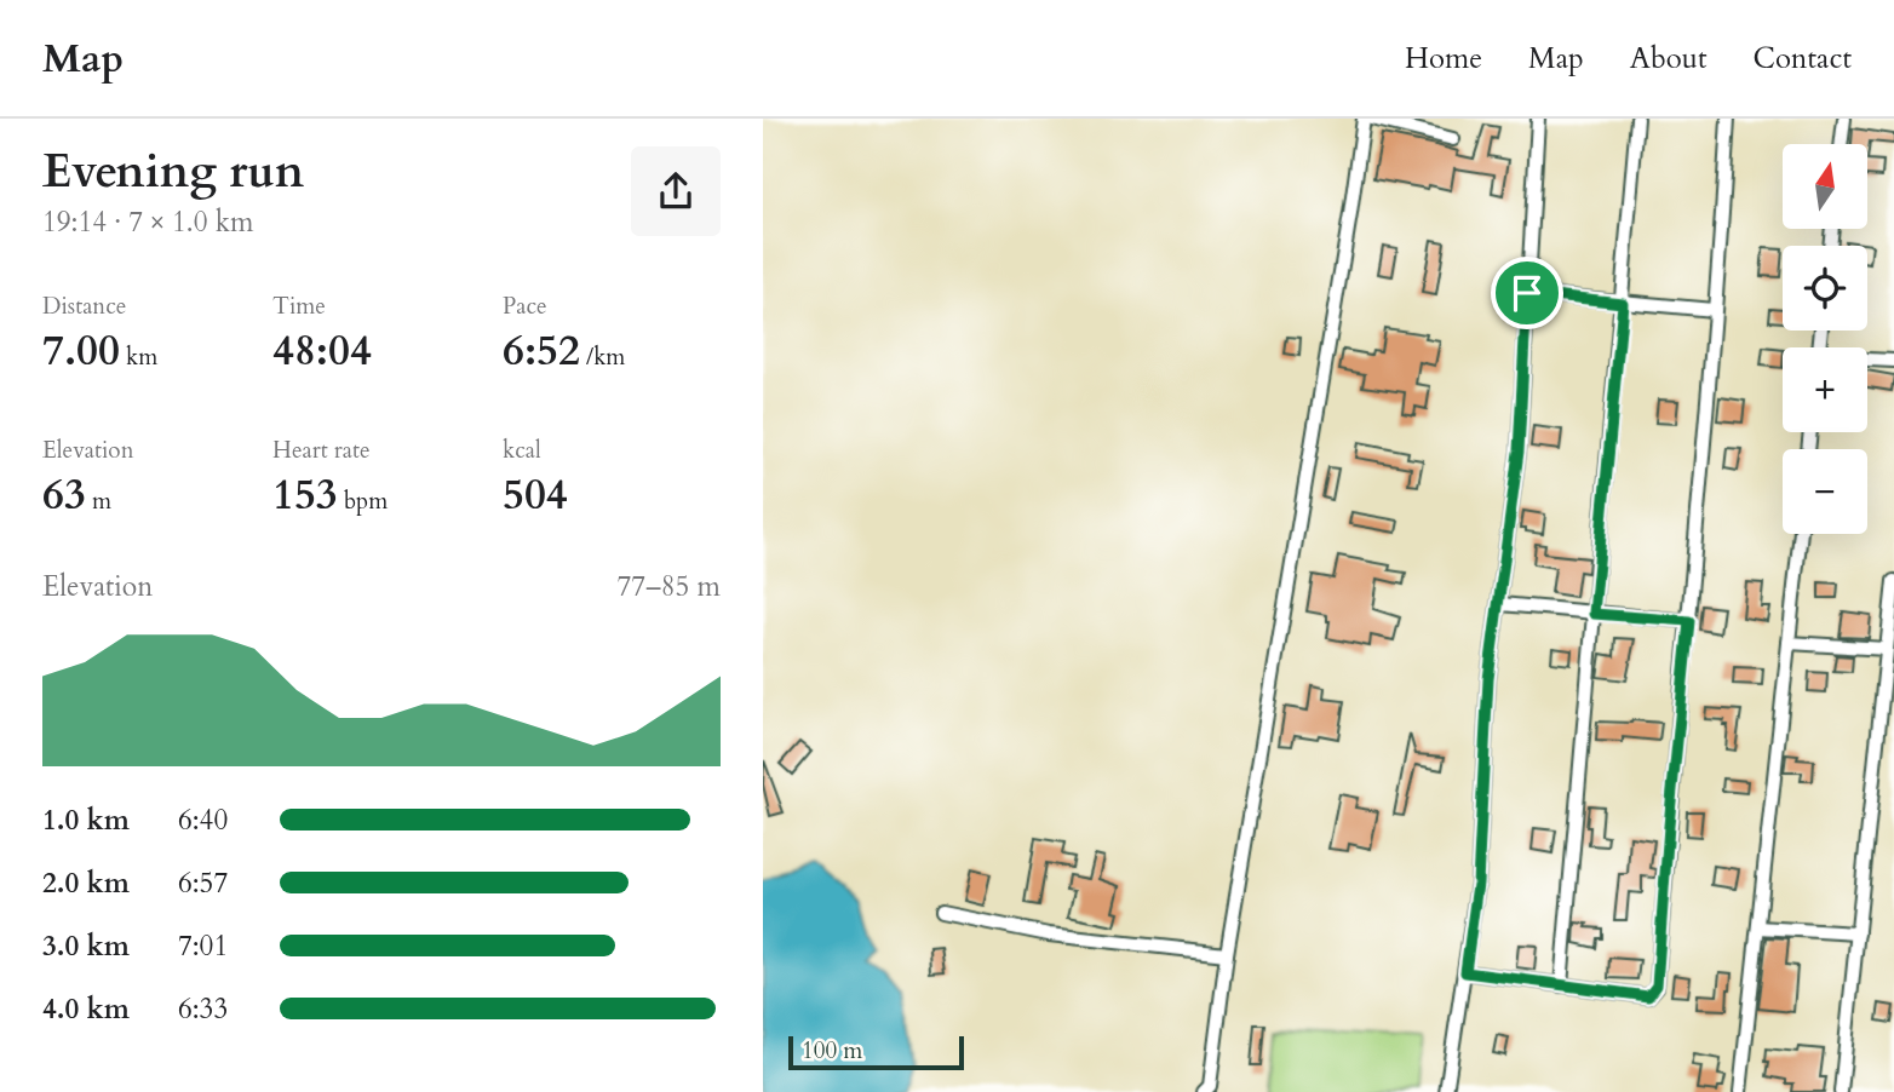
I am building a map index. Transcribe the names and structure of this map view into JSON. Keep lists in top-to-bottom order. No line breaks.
{"scale_bar":"100 m","north":"top","page":{"header":"Map","nav":["Home","Map","About","Contact"],"heading":["Evening run","19:14 · 7 × 1.0 km"],"map_buttons":["+","−"],"stats":[["Distance","7.00 km"],["Time","48:04"],["Pace","6:52 /km"],["Elevation","63 m"],["Heart rate","153 bpm"],["kcal","504"]],"chart":["Elevation","77–85 m"],"list":[{"name":"1.0 km","note":"6:40"},{"name":"2.0 km","note":"6:57"},{"name":"3.0 km","note":"7:01"},{"name":"4.0 km","note":"6:33"}],"scale":"100 m"}}
